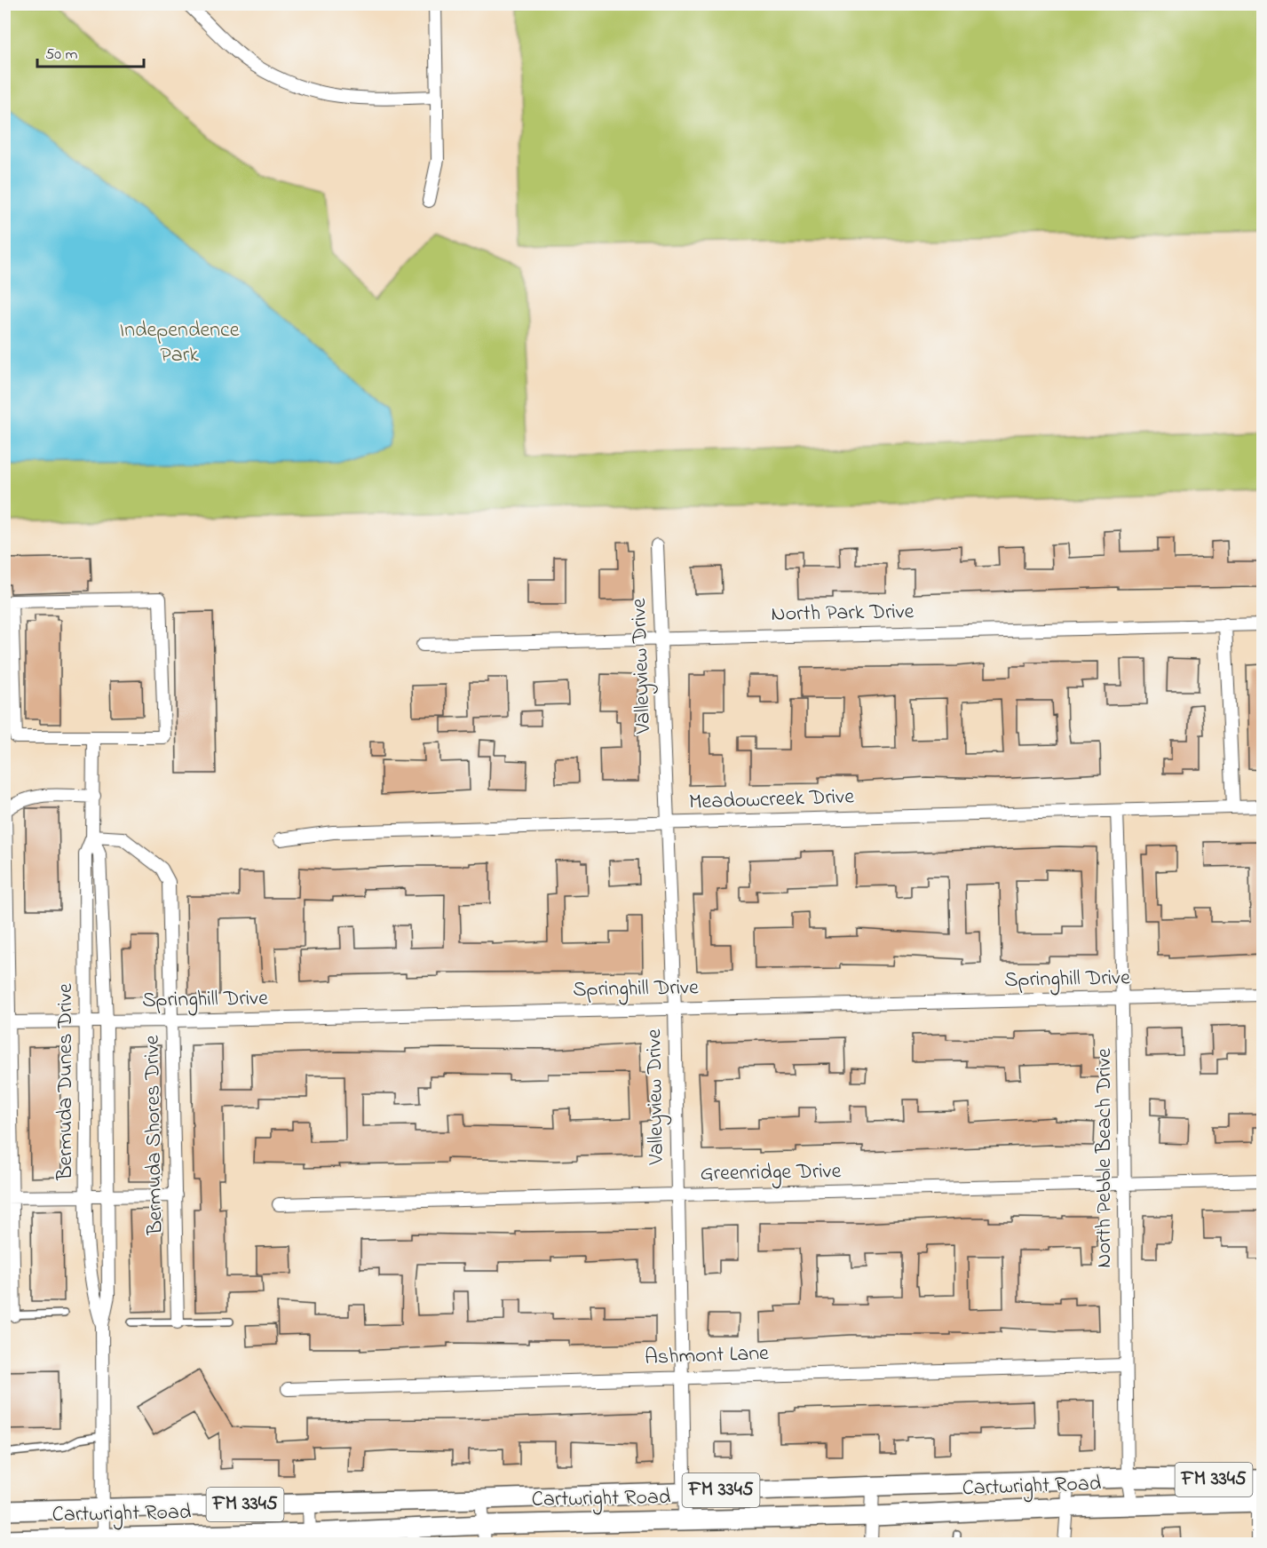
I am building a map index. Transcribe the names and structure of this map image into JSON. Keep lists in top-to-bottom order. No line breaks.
{"streets":{"main road":["FM 3345","Cartwright Road"],"street":["North Park Drive","Valleyview Drive","Meadowcreek Drive","Springhill Drive","Bermuda Dunes Drive","Bermuda Shores Drive","North Pebble Beach Drive","Greenridge Drive","Ashmont Lane"]},"crossings":[["North Park Drive","Valleyview Drive"],["Valleyview Drive","Meadowcreek Drive"],["Valleyview Drive","Springhill Drive"],["Valleyview Drive","Greenridge Drive"],["Valleyview Drive","Ashmont Lane"],["Valleyview Drive","Cartwright Road"],["Meadowcreek Drive","North Pebble Beach Drive"],["Springhill Drive","Bermuda Dunes Drive"],["Springhill Drive","Bermuda Shores Drive"],["Springhill Drive","North Pebble Beach Drive"],["Bermuda Dunes Drive","Bermuda Shores Drive"],["Bermuda Dunes Drive","Cartwright Road"],["North Pebble Beach Drive","Greenridge Drive"],["North Pebble Beach Drive","Ashmont Lane"],["North Pebble Beach Drive","Cartwright Road"]],"parks":["Independence Park"],"scale_bar":"50 m"}
